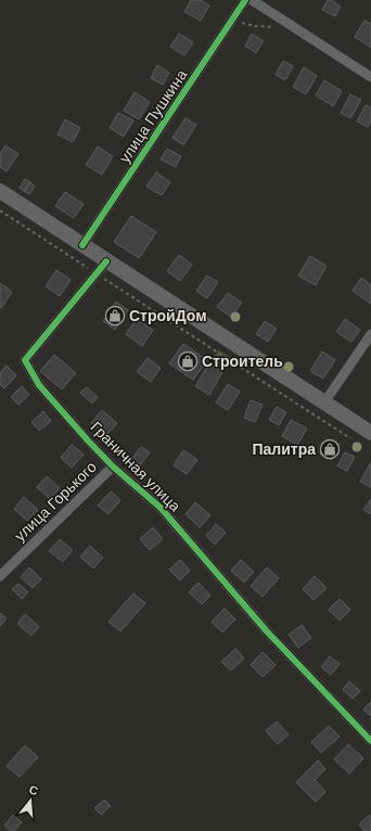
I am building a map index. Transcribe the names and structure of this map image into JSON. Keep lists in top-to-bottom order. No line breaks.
{"streets":{"street":["улица Пушкина","Граничная улица","улица Горького"]},"crossings":[["Граничная улица","улица Горького"]],"places":{"shop":["СтройДом","Строитель","Палитра"]},"north":"top"}
